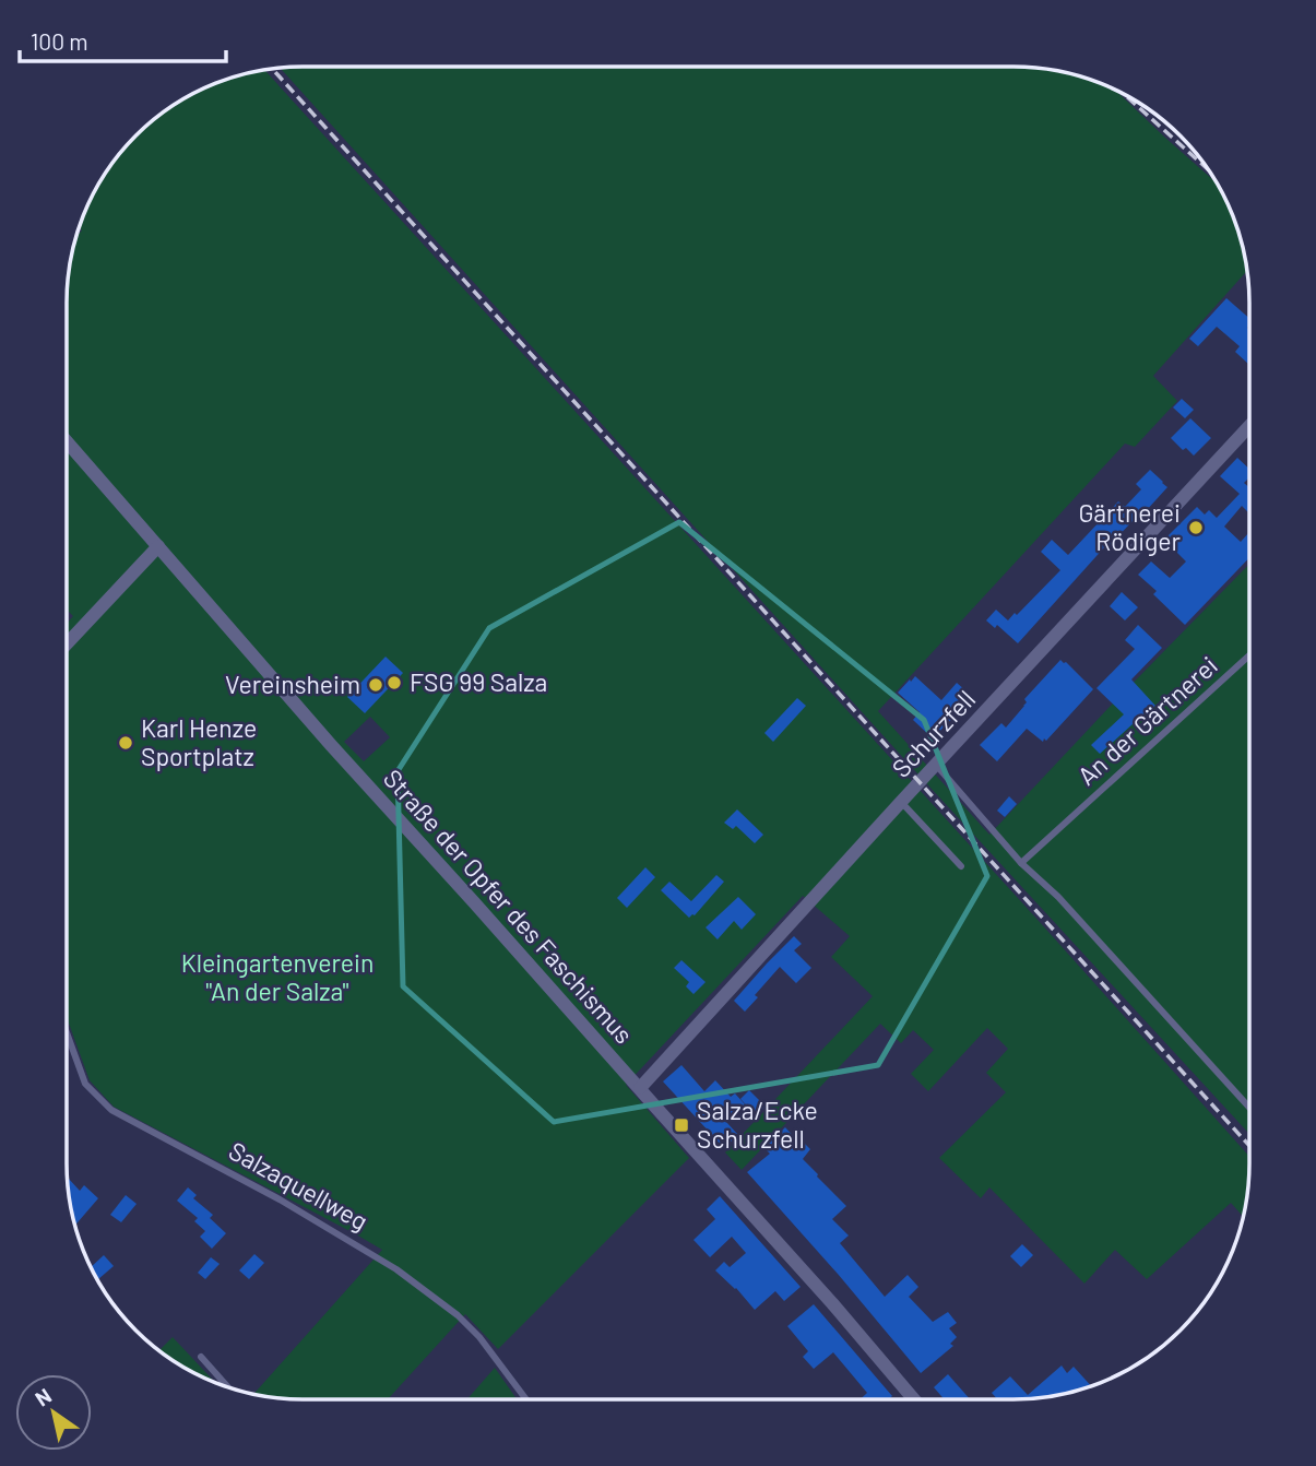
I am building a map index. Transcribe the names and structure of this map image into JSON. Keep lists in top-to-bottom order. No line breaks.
{"streets":{"street":["Schurzfell","Straße der Opfer des Faschismus"],"lane":["An der Gärtnerei","Salzaquellweg"]},"crossings":[["Schurzfell","Straße der Opfer des Faschismus"]],"parks":["Kleingartenverein \"An der Salza\""],"places":{"other":["Gärtnerei Rödiger","FSG 99 Salza","Vereinsheim","Karl Henze Sportplatz"],"transit":["Salza/Ecke Schurzfell"]},"scale_bar":"100 m","north":"top left"}
